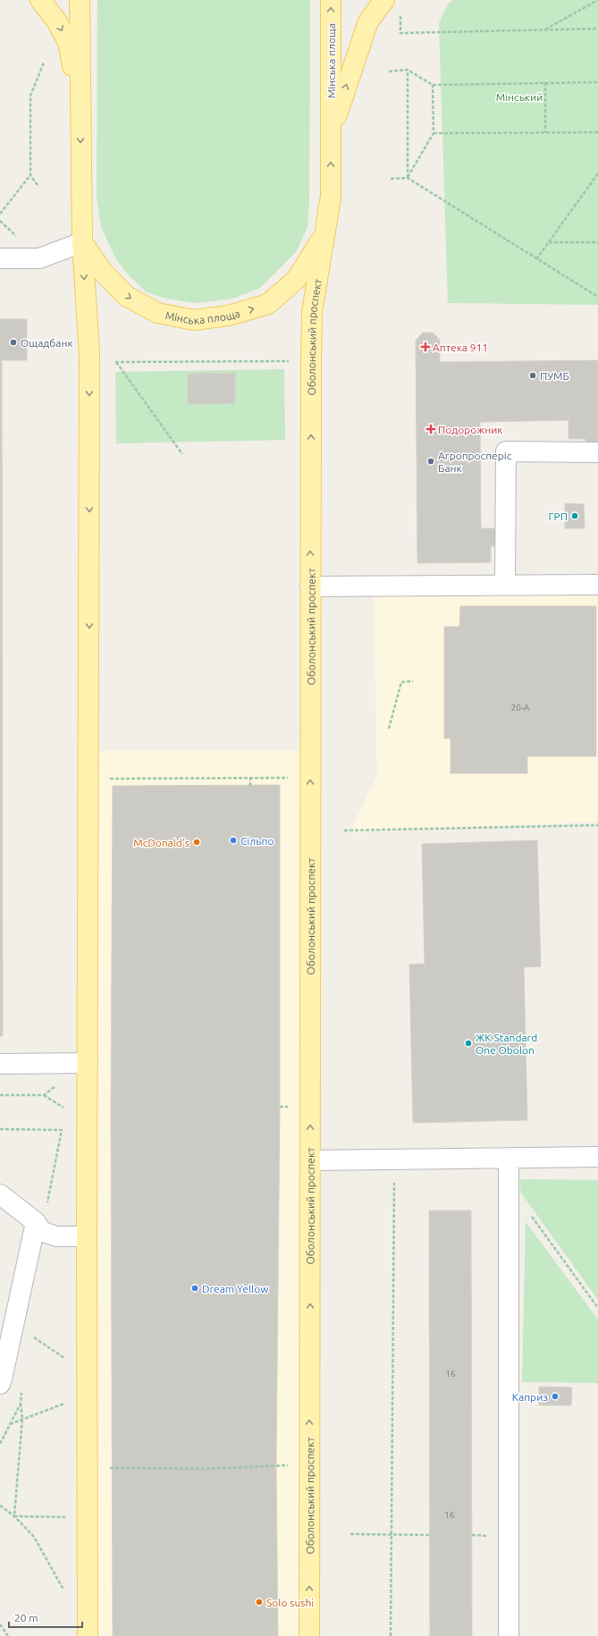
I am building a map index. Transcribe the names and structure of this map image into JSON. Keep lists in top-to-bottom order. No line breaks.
{"streets":{"main road":["Мінська площа","Оболонський проспект"]},"crossings":[["Мінська площа","Оболонський проспект"]],"one_way":["Оболонський проспект"],"parks":["Мінський"],"places":{"other":["Ощадбанк","ПУМБ","Агропросперіс Банк","ГРП","Сільпо","McDonald's","ЖК Standard One Obolon","Dream Yellow","Каприз","Solo sushi"],"health":["Аптека 911","Подорожник"]},"house_numbers":["20-А","16","16"],"scale_bar":"20 m"}
